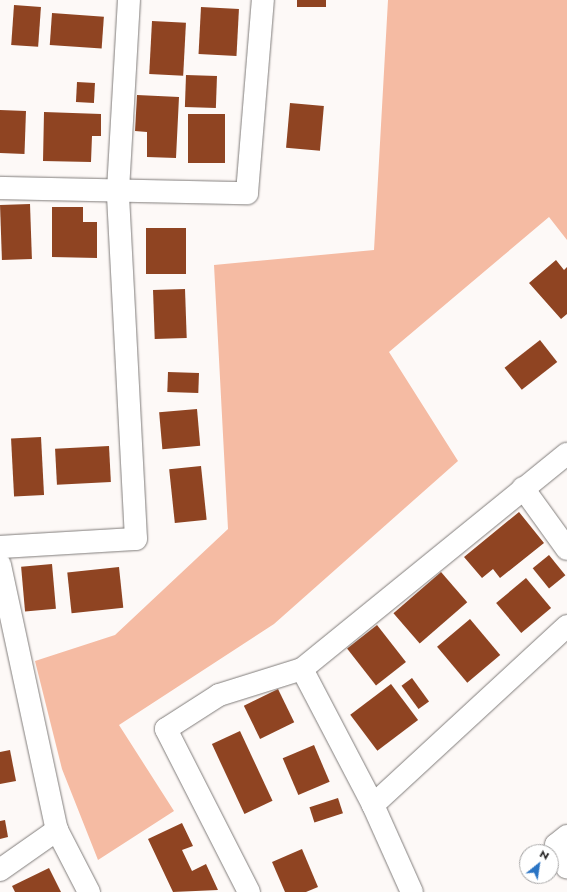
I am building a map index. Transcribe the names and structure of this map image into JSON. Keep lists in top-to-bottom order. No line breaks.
{"north":"top right"}
